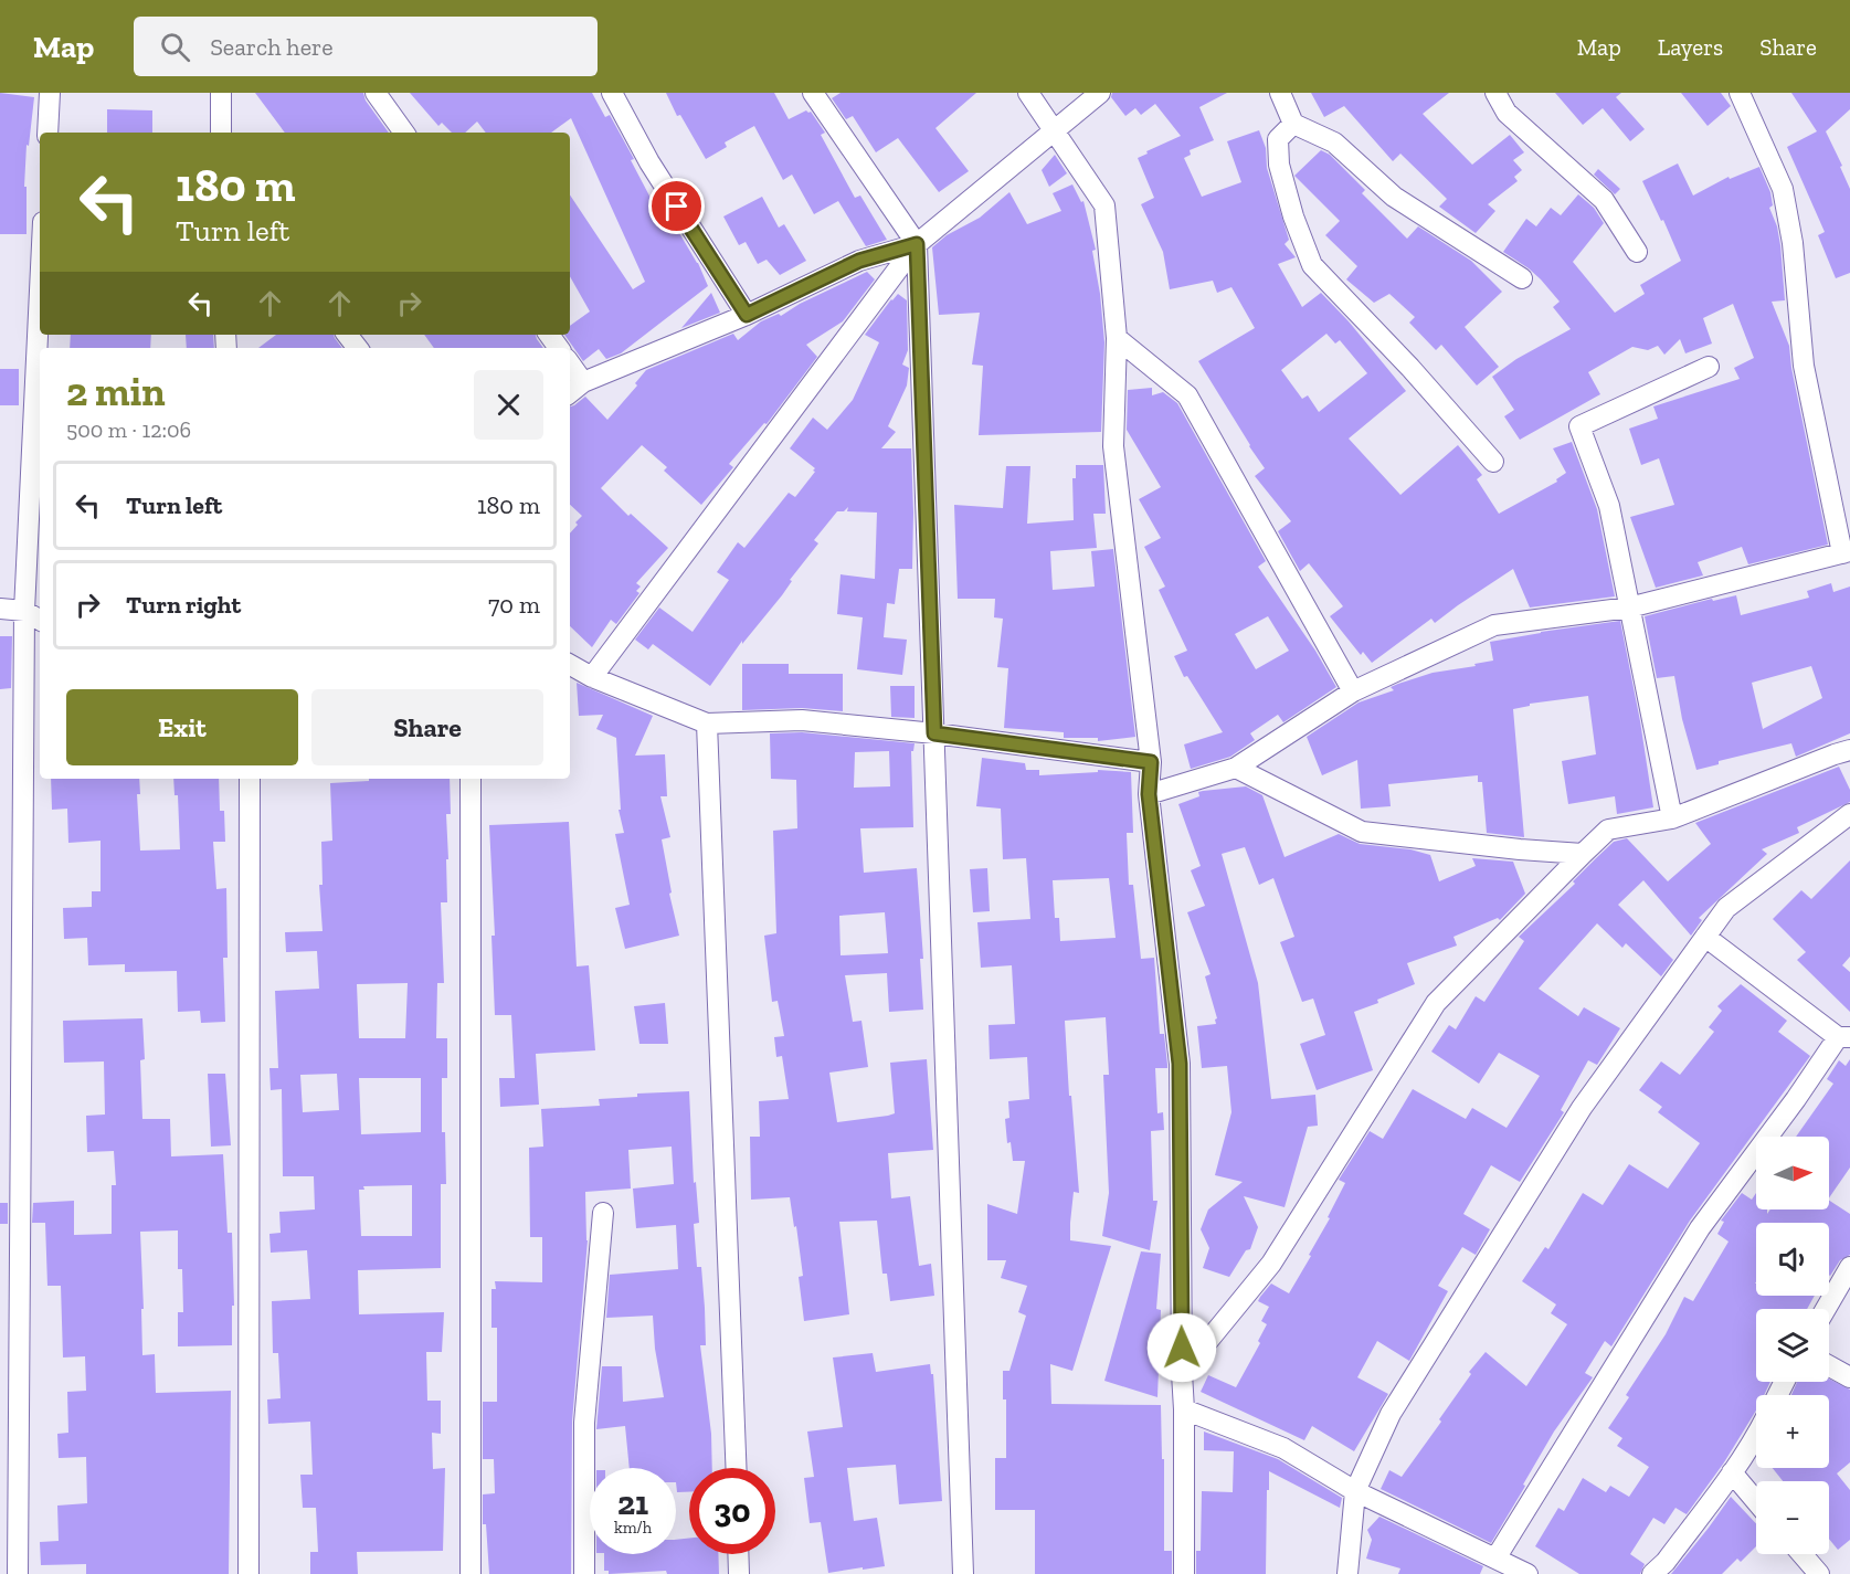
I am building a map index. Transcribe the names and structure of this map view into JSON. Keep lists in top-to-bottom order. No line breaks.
{"north":"right","page":{"header":"Map","search":"Search here","nav":["Map","Layers","Share"],"turn":["180 m","Turn left"],"heading":["2 min","500 m · 12:06"],"list":[{"name":"Turn left","value":"180 m"},{"name":"Turn right","value":"70 m"}],"buttons":["Exit","Share"],"map_buttons":["+","−"],"speed":"21 km/h","limit":"30"}}
